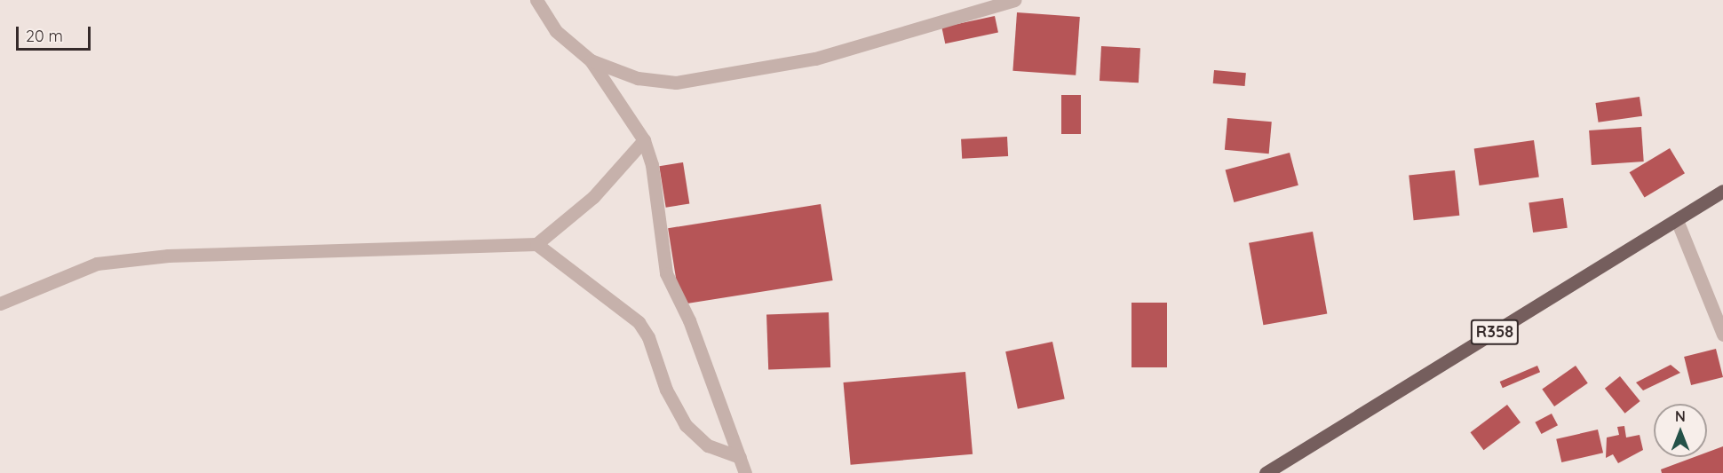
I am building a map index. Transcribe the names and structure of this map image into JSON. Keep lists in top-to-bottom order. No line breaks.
{"streets":{"main road":["R358"]},"scale_bar":"20 m","north":"top"}
